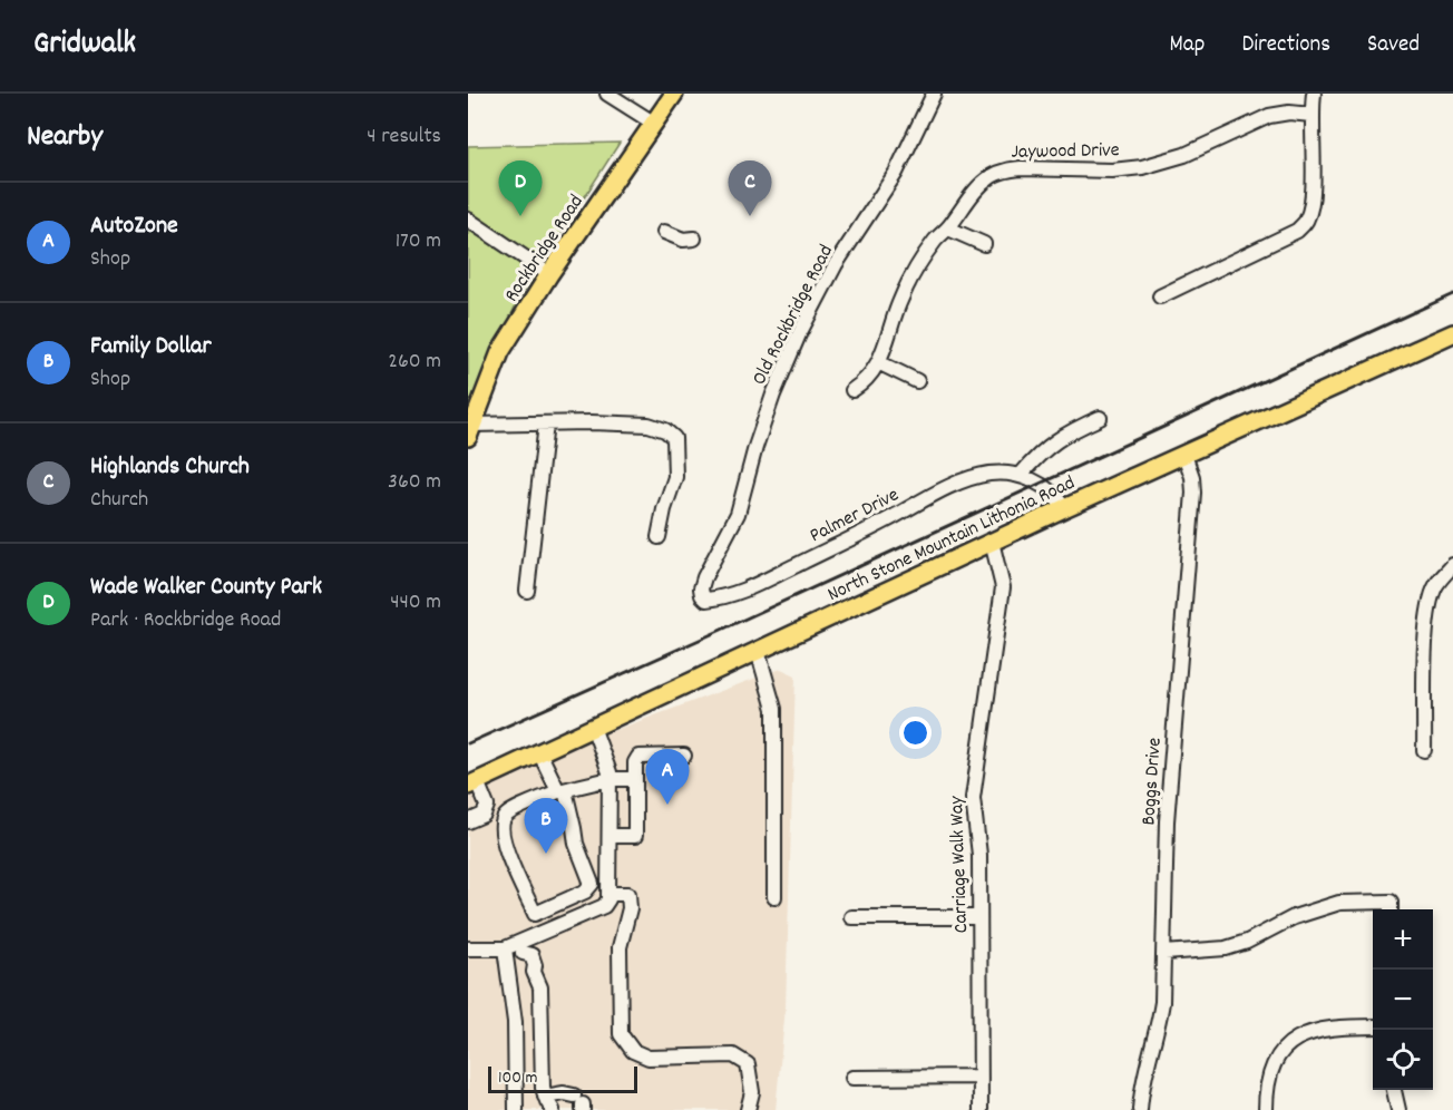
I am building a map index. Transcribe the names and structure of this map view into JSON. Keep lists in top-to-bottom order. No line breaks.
{"streets":{"main road":["Rockbridge Road","North Stone Mountain Lithonia Road"],"street":["Jaywood Drive","Old Rockbridge Road","Palmer Drive","Boggs Drive","Carriage Walk Way"]},"crossings":[["Old Rockbridge Road","Palmer Drive"],["North Stone Mountain Lithonia Road","Boggs Drive"],["North Stone Mountain Lithonia Road","Carriage Walk Way"]],"scale_bar":"100 m","page":{"header":"Gridwalk","nav":["Map","Directions","Saved"],"heading":["Nearby","4 results"],"pins":["C","D","A","B"],"list":[{"mark":"A","name":"AutoZone","note":"Shop","value":"170 m"},{"mark":"B","name":"Family Dollar","note":"Shop","value":"260 m"},{"mark":"C","name":"Highlands Church","note":"Church","value":"360 m"},{"mark":"D","name":"Wade Walker County Park","note":"Park · Rockbridge Road","value":"440 m"}],"map_buttons":["+","−"],"scale":"100 m"}}
